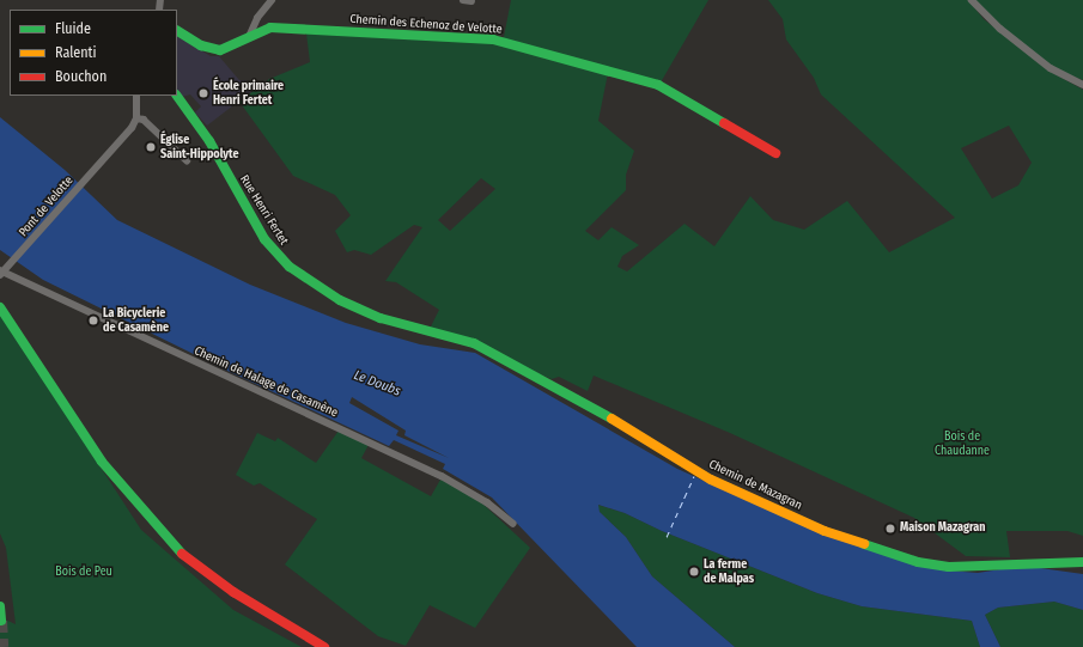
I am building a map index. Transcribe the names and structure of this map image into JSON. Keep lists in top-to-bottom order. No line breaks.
{"streets":{"main road":["Chemin des Echenoz de Velotte","Rue Henri Fertet","Chemin de Mazagran"],"street":["Pont de Velotte","Chemin de Halage de Casamène"]},"crossings":[["Pont de Velotte","Chemin de Halage de Casamène"],["Rue Henri Fertet","Chemin de Mazagran"]],"water":["Le Doubs"],"parks":["Bois de Chaudanne","Bois de Peu"],"places":["École primaire Henri Fertet","Église Saint-Hippolyte","La Bicyclerie de Casamène","Maison Mazagran","La ferme de Malpas"],"legend":["Fluide","Ralenti","Bouchon"]}
